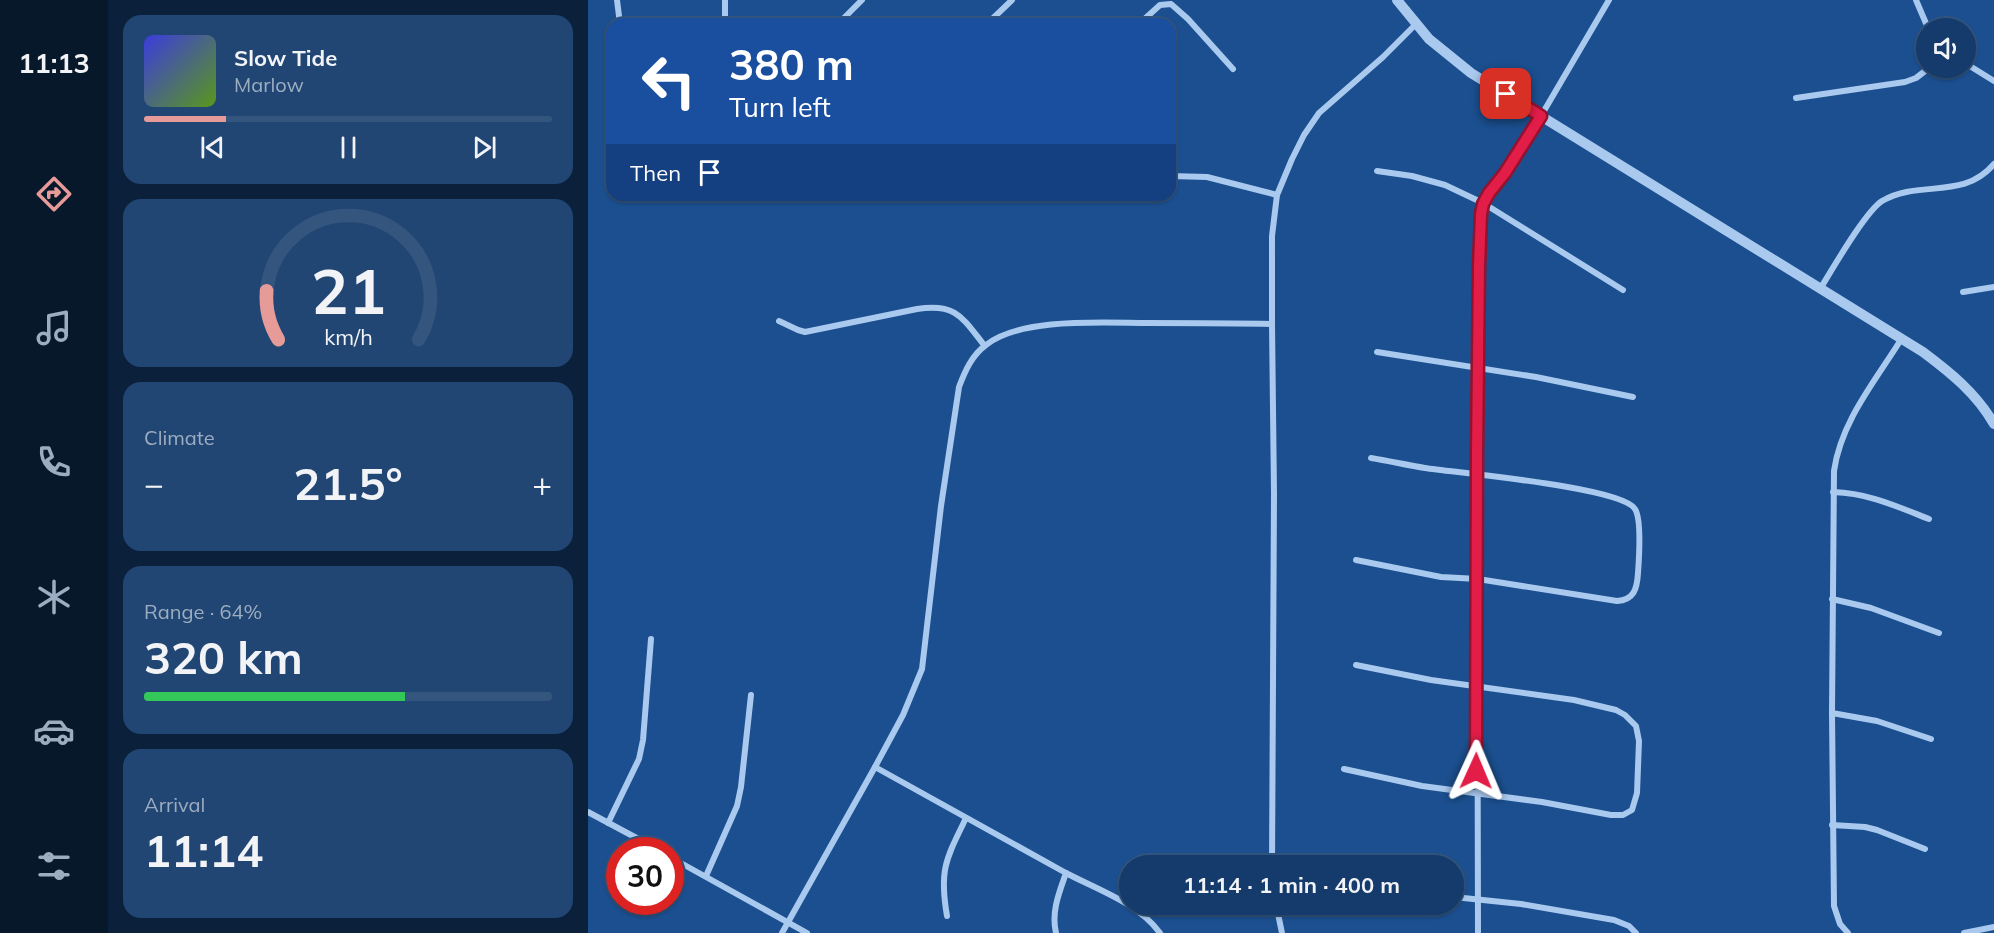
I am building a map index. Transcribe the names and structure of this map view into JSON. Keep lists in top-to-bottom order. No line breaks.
{"page":{"tabs":"11:13","turn":["380 m","Turn left"],"song":["Slow Tide","Marlow"],"then":"Then","tile":["Climate",["Range · 64%","320 km"],["Arrival","11:14"]],"heat":["−","21.5°","+"],"limit":"30","trip":"11:14 · 1 min · 400 m","gauge":["21","km/h"]}}
